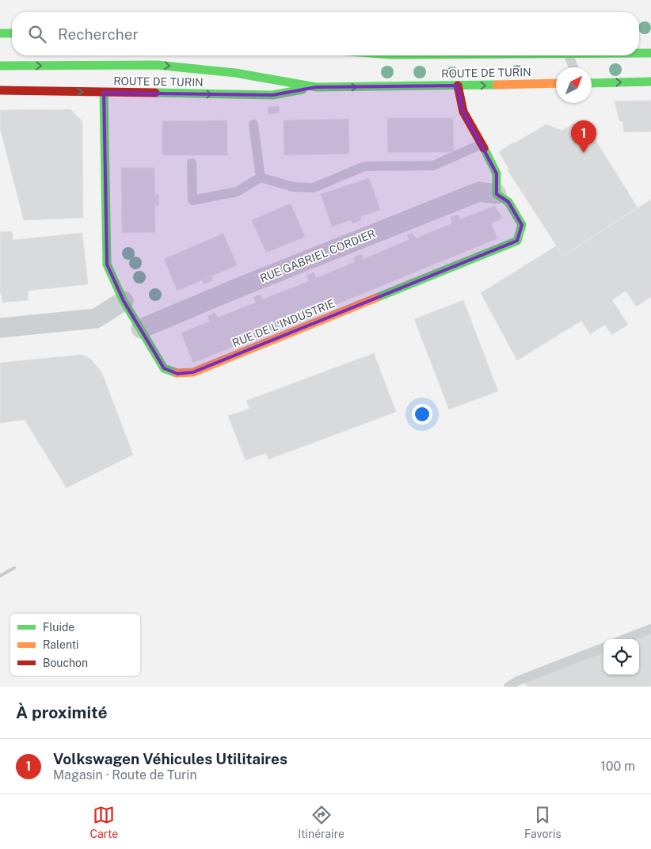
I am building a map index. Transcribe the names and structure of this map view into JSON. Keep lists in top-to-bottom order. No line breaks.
{"streets":{"main road":["ROUTE DE TURIN","RUE DE L'INDUSTRIE"],"street":["RUE GABRIEL CORDIER"]},"crossings":[["ROUTE DE TURIN","RUE DE L'INDUSTRIE"],["RUE GABRIEL CORDIER","RUE DE L'INDUSTRIE"]],"one_way":["ROUTE DE TURIN"],"legend":["Fluide","Ralenti","Bouchon"],"north":"top right","page":{"search":"Rechercher","pins":"1","heading":"À proximité","list":[{"mark":"1","name":"Volkswagen Véhicules Utilitaires","note":"Magasin · Route de Turin","value":"100 m"}],"nav":["Carte","Itinéraire","Favoris"]}}
